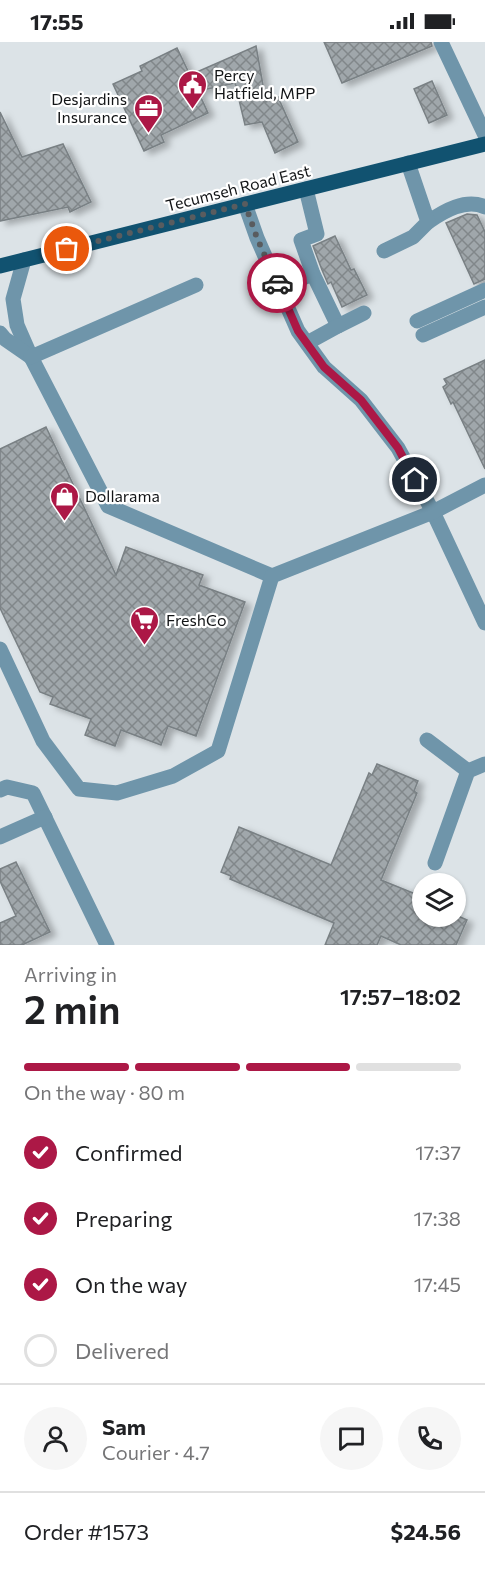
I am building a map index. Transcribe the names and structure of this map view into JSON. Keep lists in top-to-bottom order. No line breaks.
{"streets":{"main road":["Tecumseh Road East"]},"places":{"public building":["Percy Hatfield, MPP"],"office":["Desjardins Insurance"],"shop":["Dollarama"],"supermarket":["FreshCo"]},"page":{"status":"17:55","heading":["2 min","Arriving in","17:57–18:02"],"panel":["Sam","Courier · 4.7","Order #1573","$24.56"],"bar":"On the way · 80 m","list":[["Confirmed","17:37"],["Preparing","17:38"],["On the way","17:45"],"Delivered"]}}
